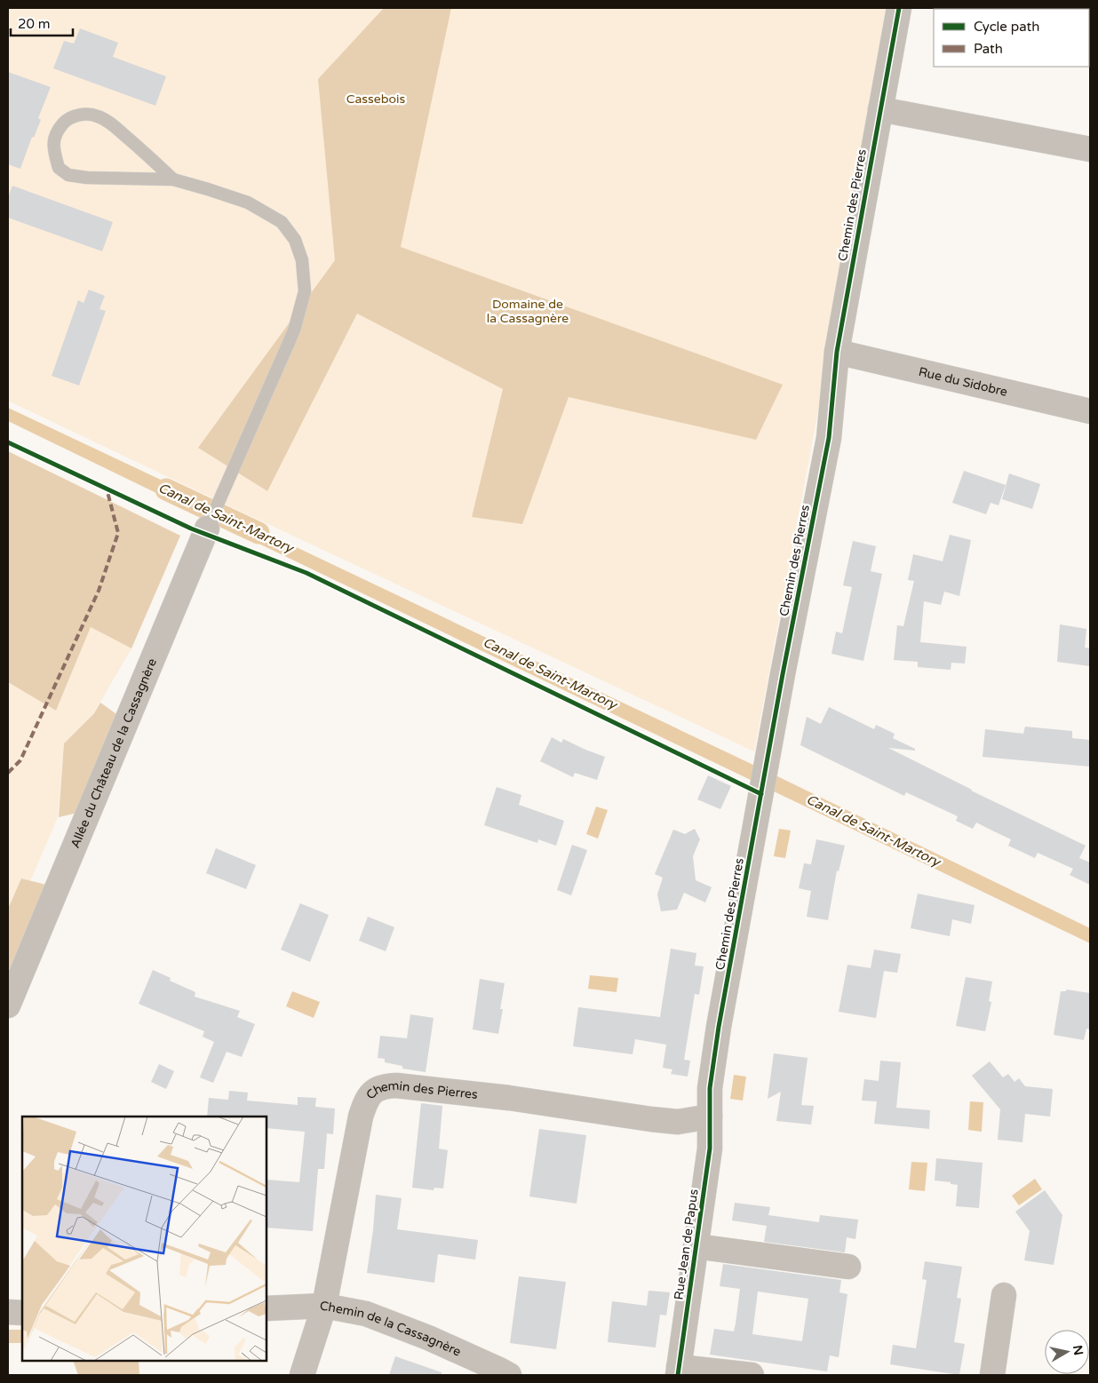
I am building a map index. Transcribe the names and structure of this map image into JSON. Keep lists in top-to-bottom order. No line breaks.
{"streets":{"street":["Chemin des Pierres","Rue du Sidobre","Allée du Château de la Cassagnère","Rue Jean de Papus","Chemin de la Cassagnère"]},"crossings":[["Chemin des Pierres","Rue du Sidobre"],["Chemin des Pierres","Rue Jean de Papus"],["Chemin des Pierres","Chemin de la Cassagnère"]],"water":["Canal de Saint-Martory"],"parks":["Cassebois","Domaine de la Cassagnère"],"legend":["Cycle path","Path"],"scale_bar":"20 m","north":"right"}
